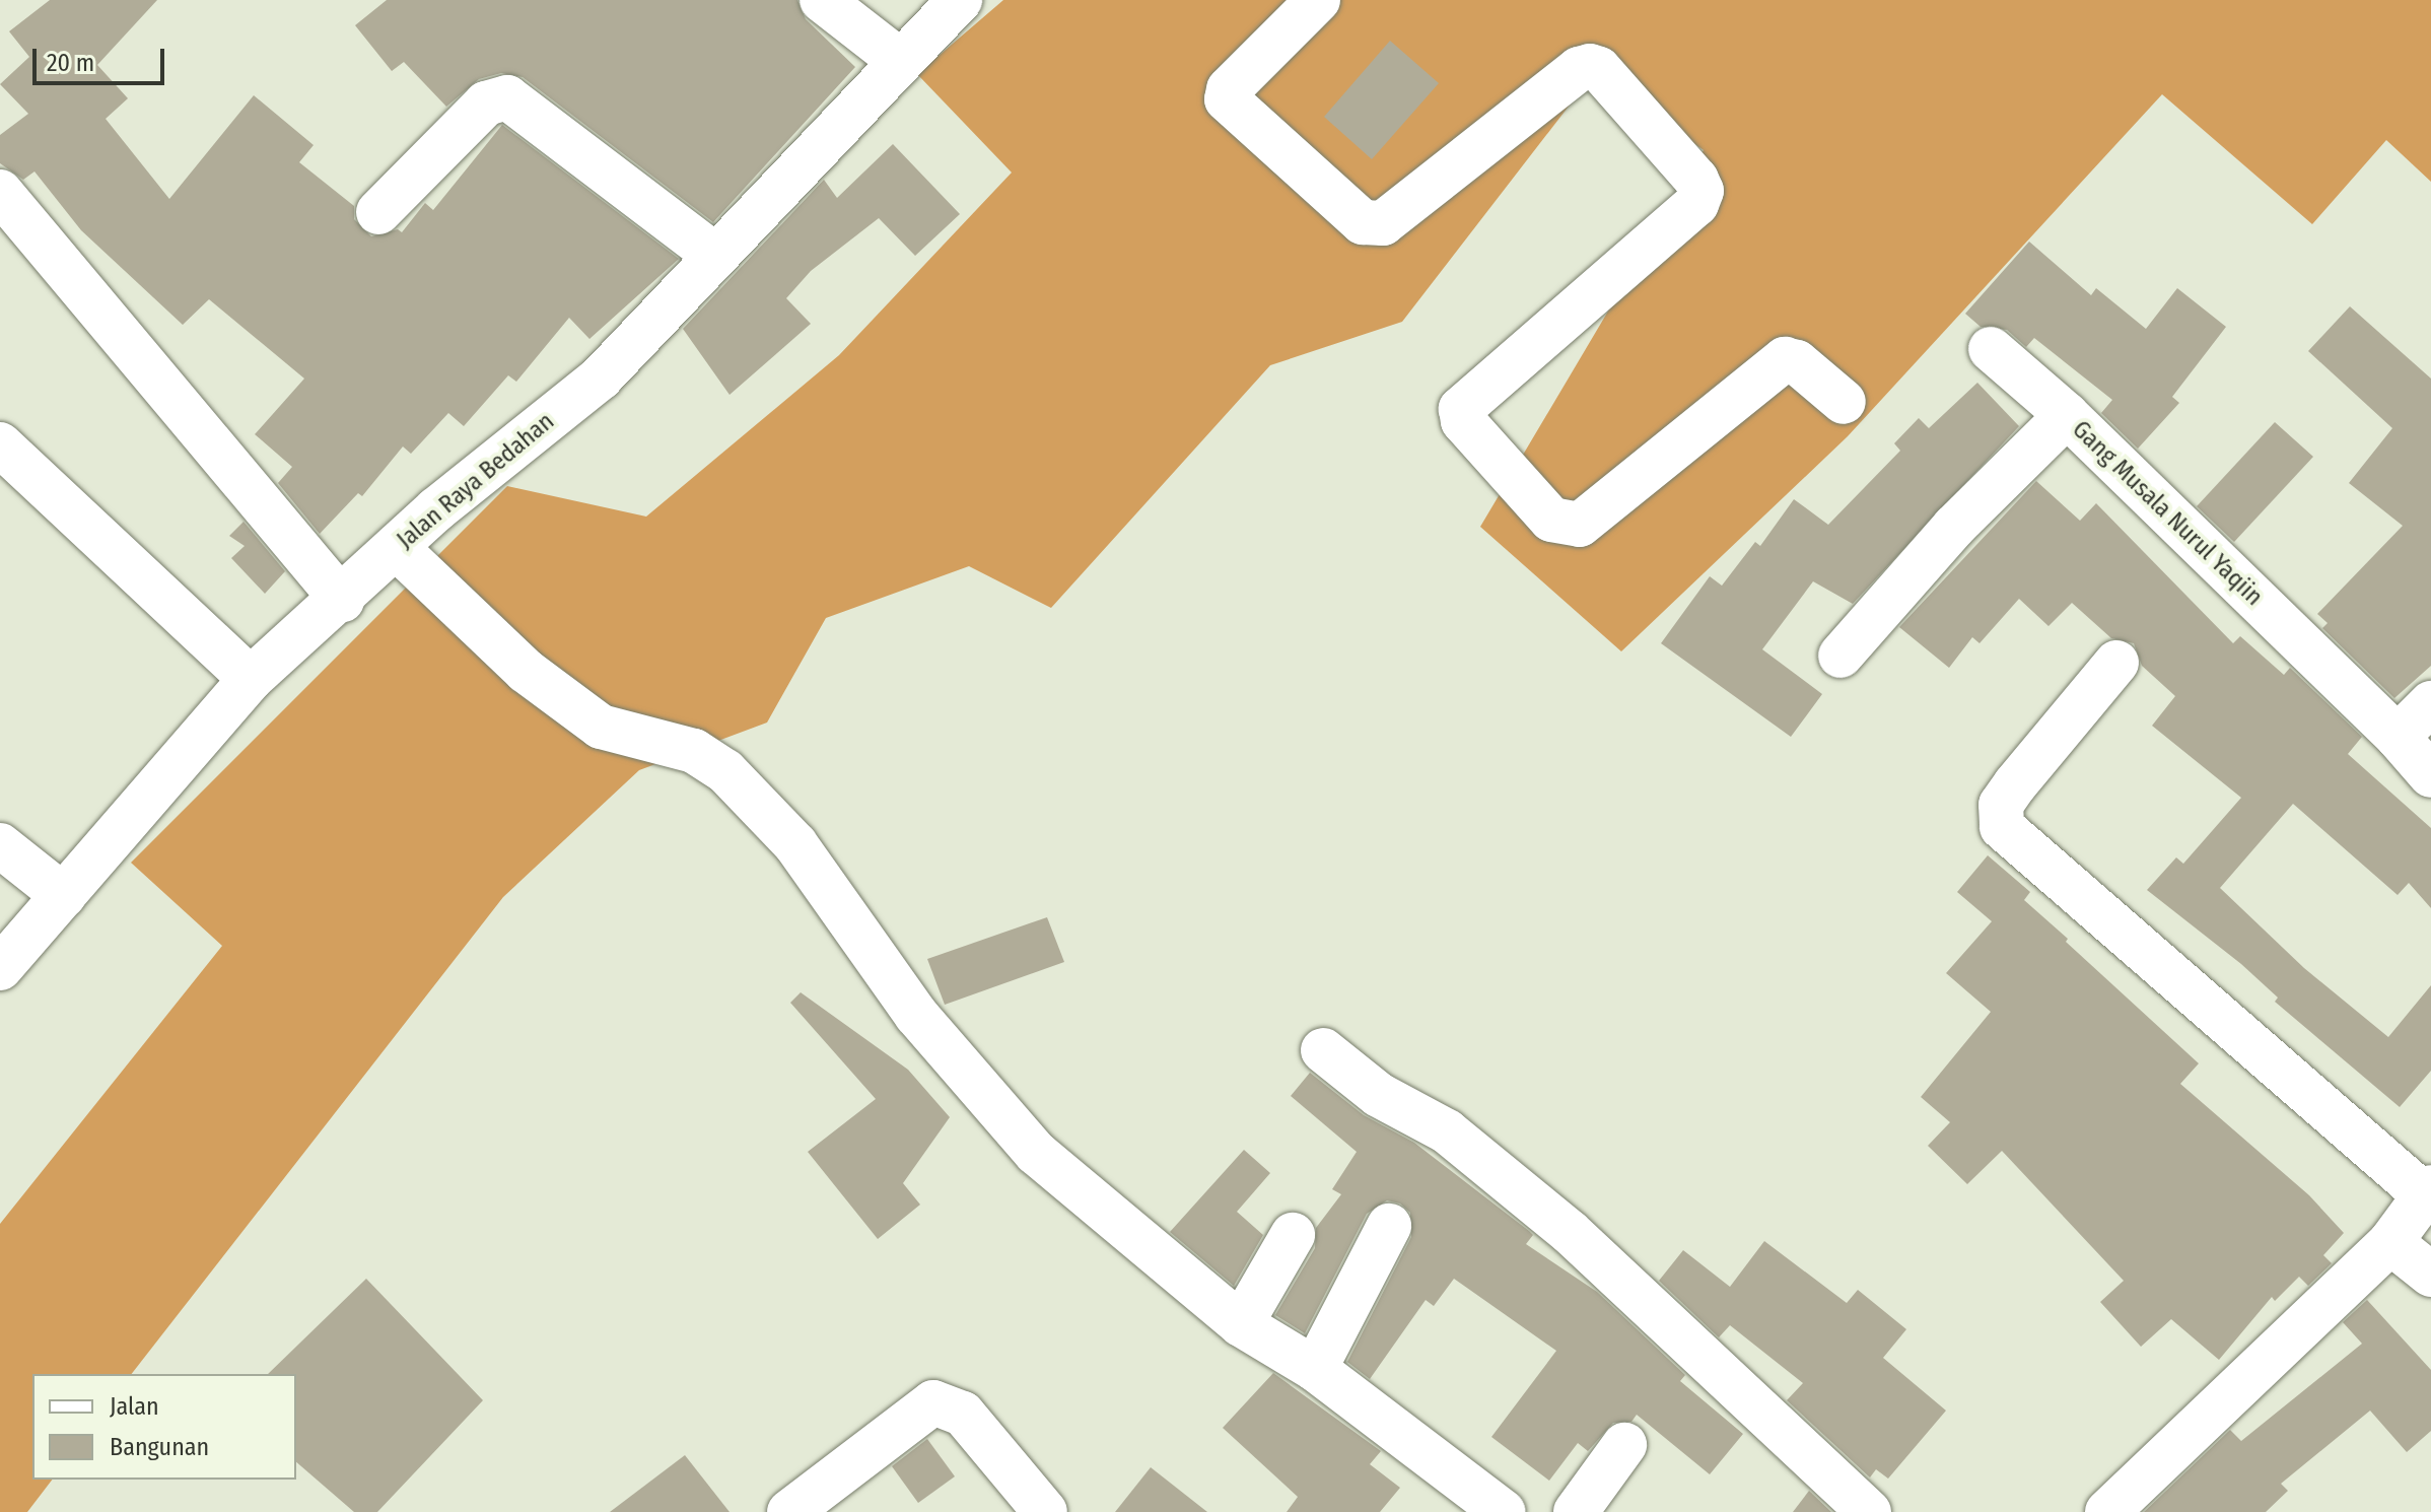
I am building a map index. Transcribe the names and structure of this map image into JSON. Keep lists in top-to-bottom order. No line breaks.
{"streets":{"street":["Jalan Raya Bedahan","Gang Musala Nurul Yaqiin"]},"legend":["Jalan","Bangunan"],"scale_bar":"20 m"}
